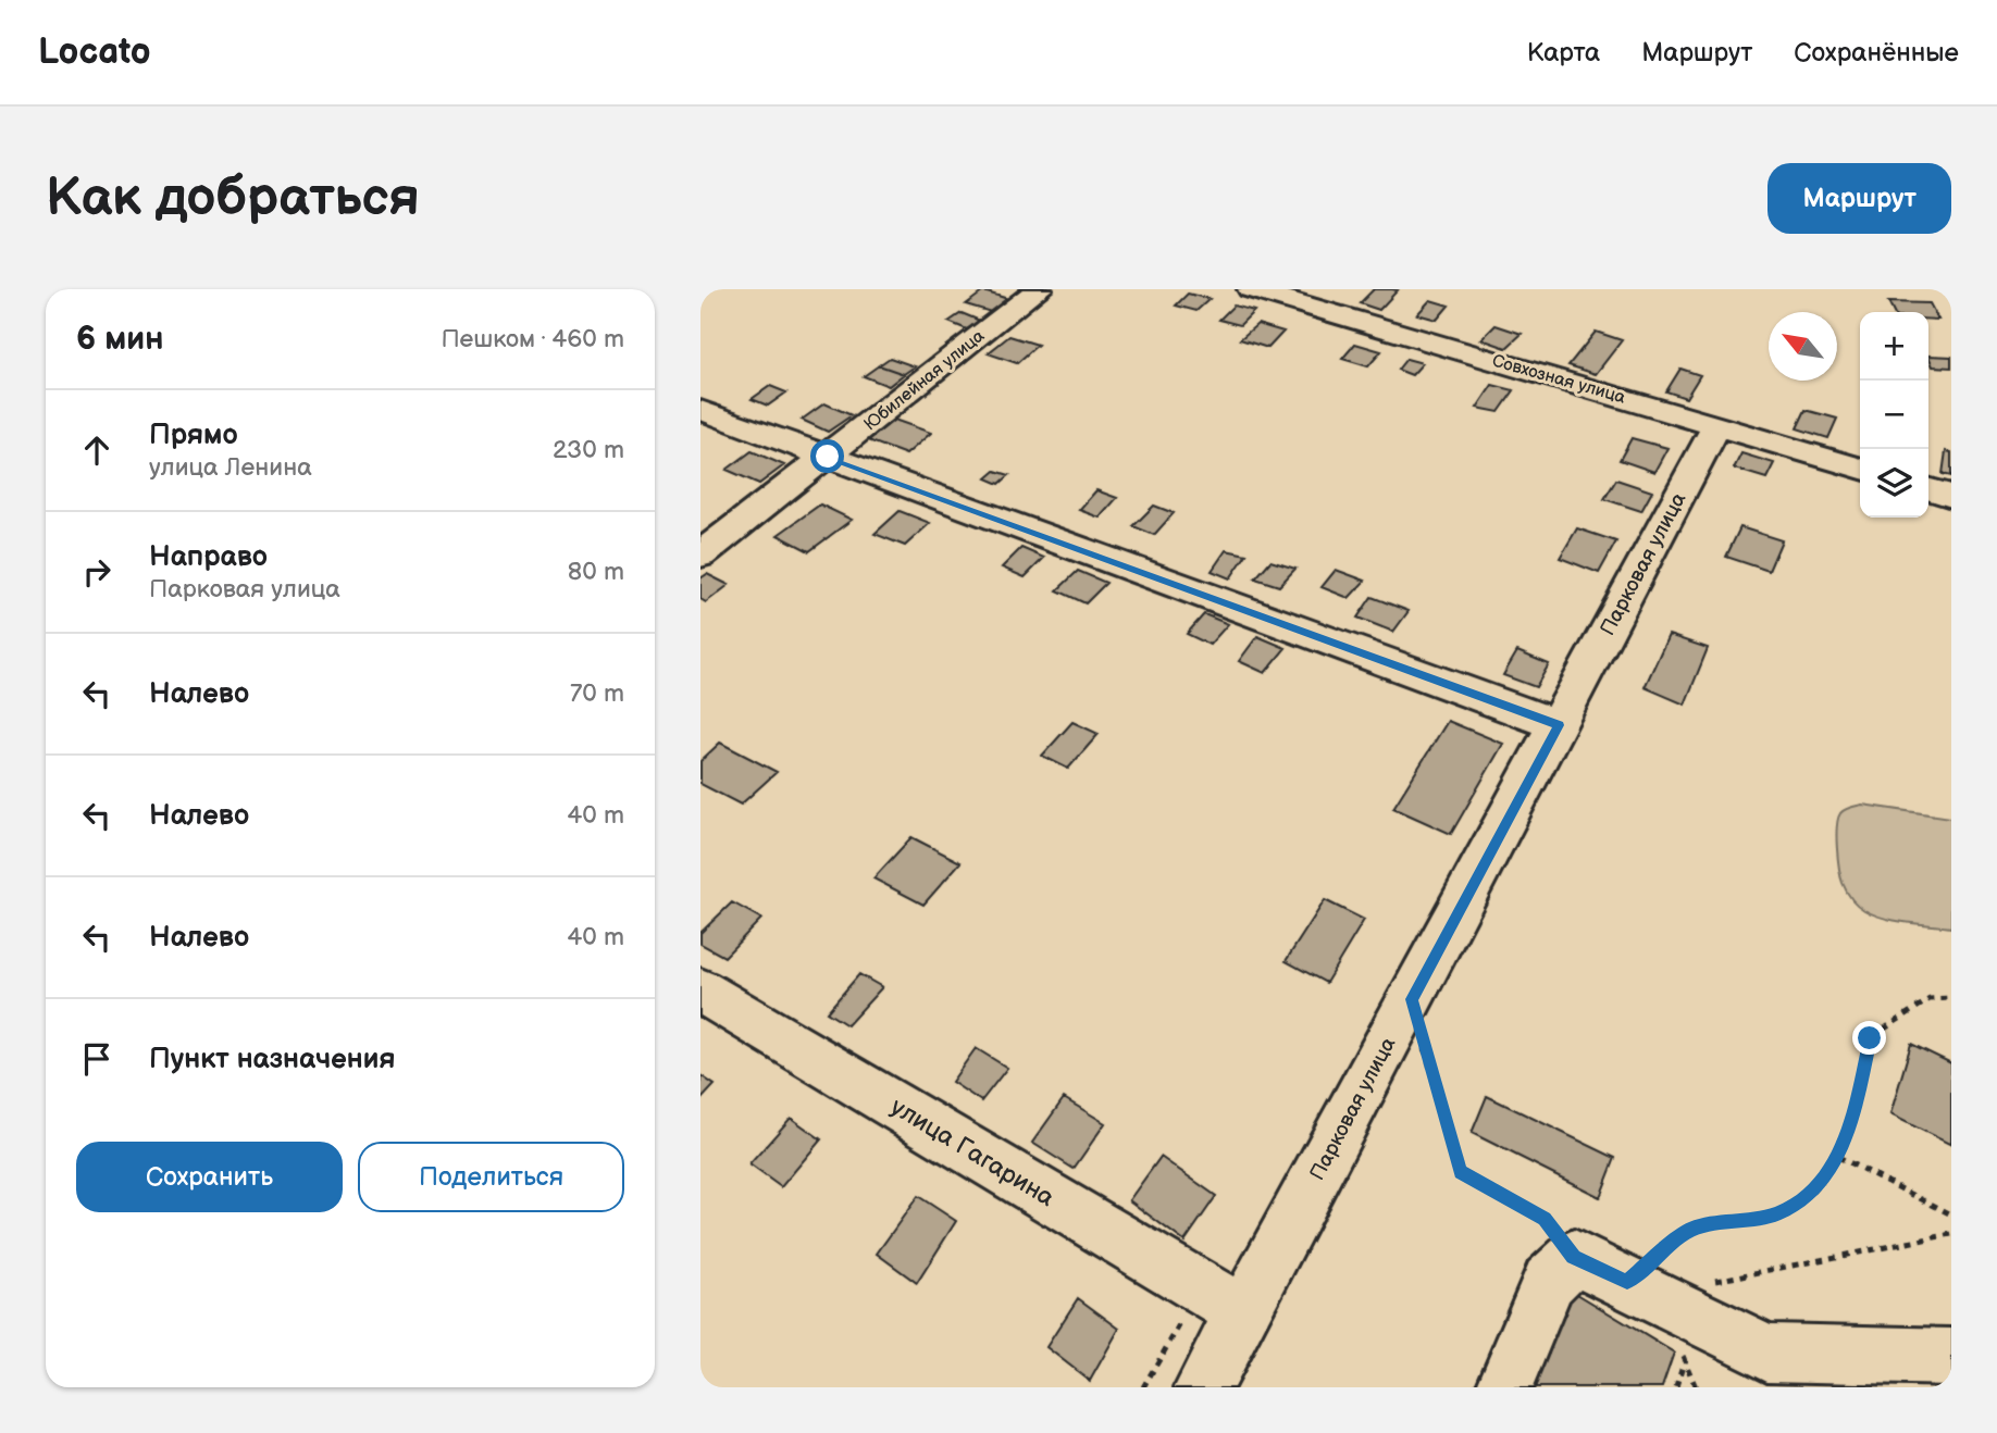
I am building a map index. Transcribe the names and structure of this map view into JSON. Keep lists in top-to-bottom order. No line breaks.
{"streets":{"street":["Совхозная улица","Юбилейная улица","Парковая улица","улица Гагарина"]},"crossings":[["Совхозная улица","Парковая улица"],["Парковая улица","улица Гагарина"]],"north":"top left","page":{"header":"Locato","nav":["Карта","Маршрут","Сохранённые"],"buttons":["Маршрут",["Сохранить","Поделиться"]],"title":"Как добраться","heading":["6 мин","Пешком · 460 m"],"map_buttons":["+","−"],"list":[["Прямо","улица Ленина","230 m"],["Направо","Парковая улица","80 m"],["Налево","70 m"],["Налево","40 m"],["Налево","40 m"],"Пункт назначения"]}}
